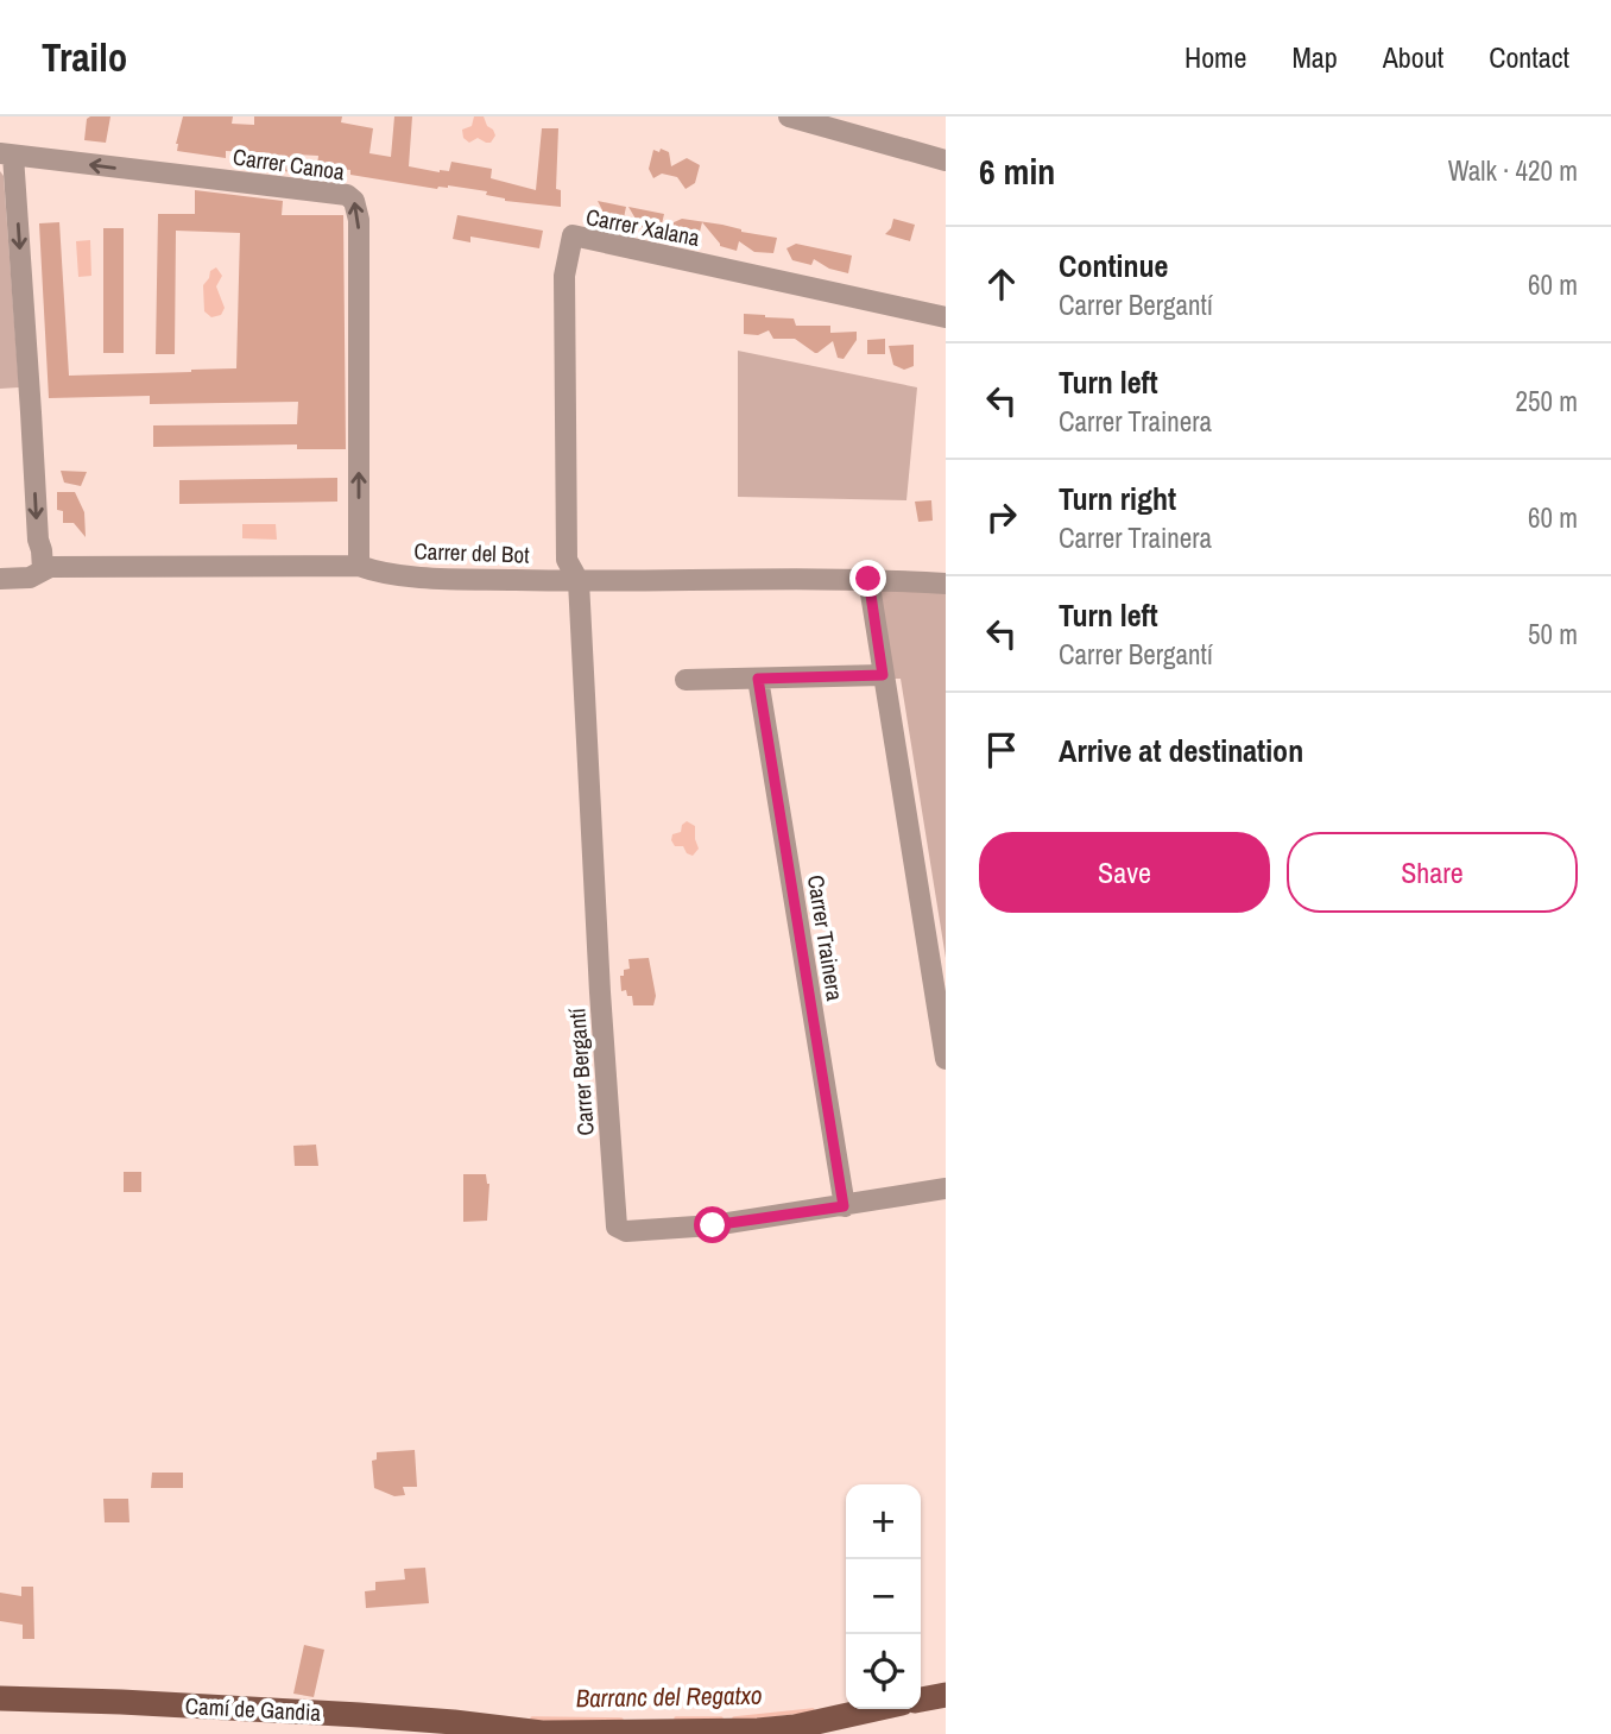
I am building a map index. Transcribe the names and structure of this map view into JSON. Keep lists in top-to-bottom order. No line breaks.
{"streets":{"main road":["Camí de Gandia"],"street":["Carrer Canoa","Carrer Xalana","Carrer del Bot","Carrer Trainera","Carrer Bergantí"]},"crossings":[["Carrer Canoa","Carrer del Bot"],["Carrer Xalana","Carrer del Bot"],["Carrer Xalana","Carrer Bergantí"],["Carrer del Bot","Carrer Bergantí"],["Carrer Trainera","Carrer Bergantí"]],"water":["Barranc del Regatxo"],"page":{"header":"Trailo","nav":["Home","Map","About","Contact"],"heading":["6 min","Walk · 420 m"],"list":[["Continue","Carrer Bergantí","60 m"],["Turn left","Carrer Trainera","250 m"],["Turn right","Carrer Trainera","60 m"],["Turn left","Carrer Bergantí","50 m"],"Arrive at destination"],"buttons":["Save","Share"],"map_buttons":["+","−"]}}
